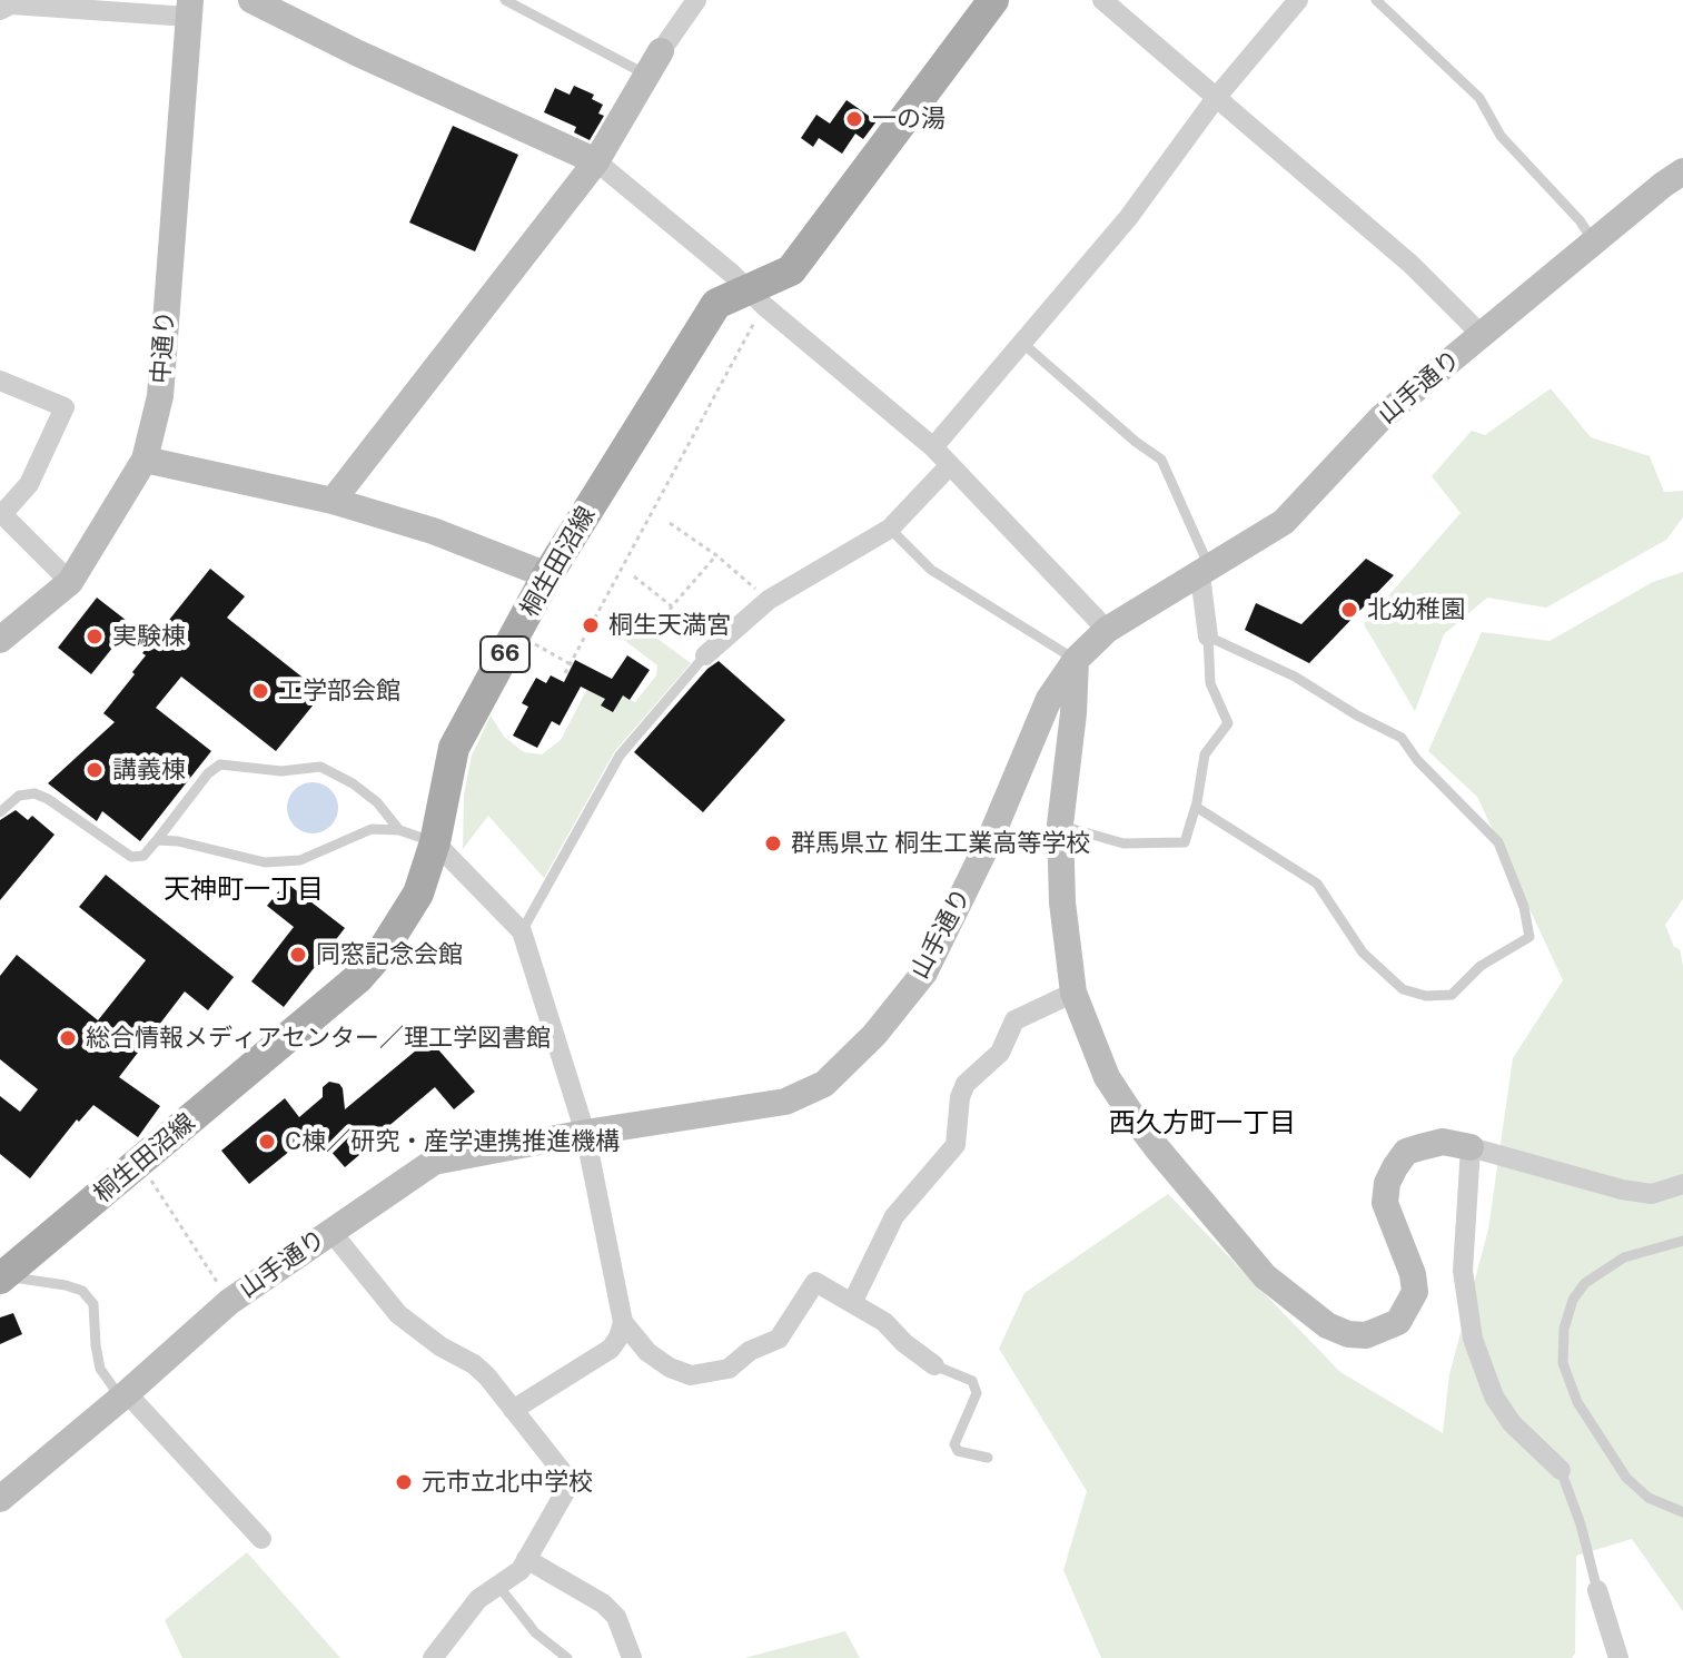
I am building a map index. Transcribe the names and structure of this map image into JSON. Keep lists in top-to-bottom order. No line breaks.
{"streets":{"main road":["桐生田沼線","66"],"street":["中通り","山手通り"]},"districts":["天神町一丁目","西久方町一丁目"],"places":["一の湯","北幼稚園","桐生天満宮","実験棟","工学部会館","講義棟","群馬県立 桐生工業高等学校","同窓記念会館","総合情報メディアセンター／理工学図書館","C棟／研究・産学連携推進機構","元市立北中学校"]}
